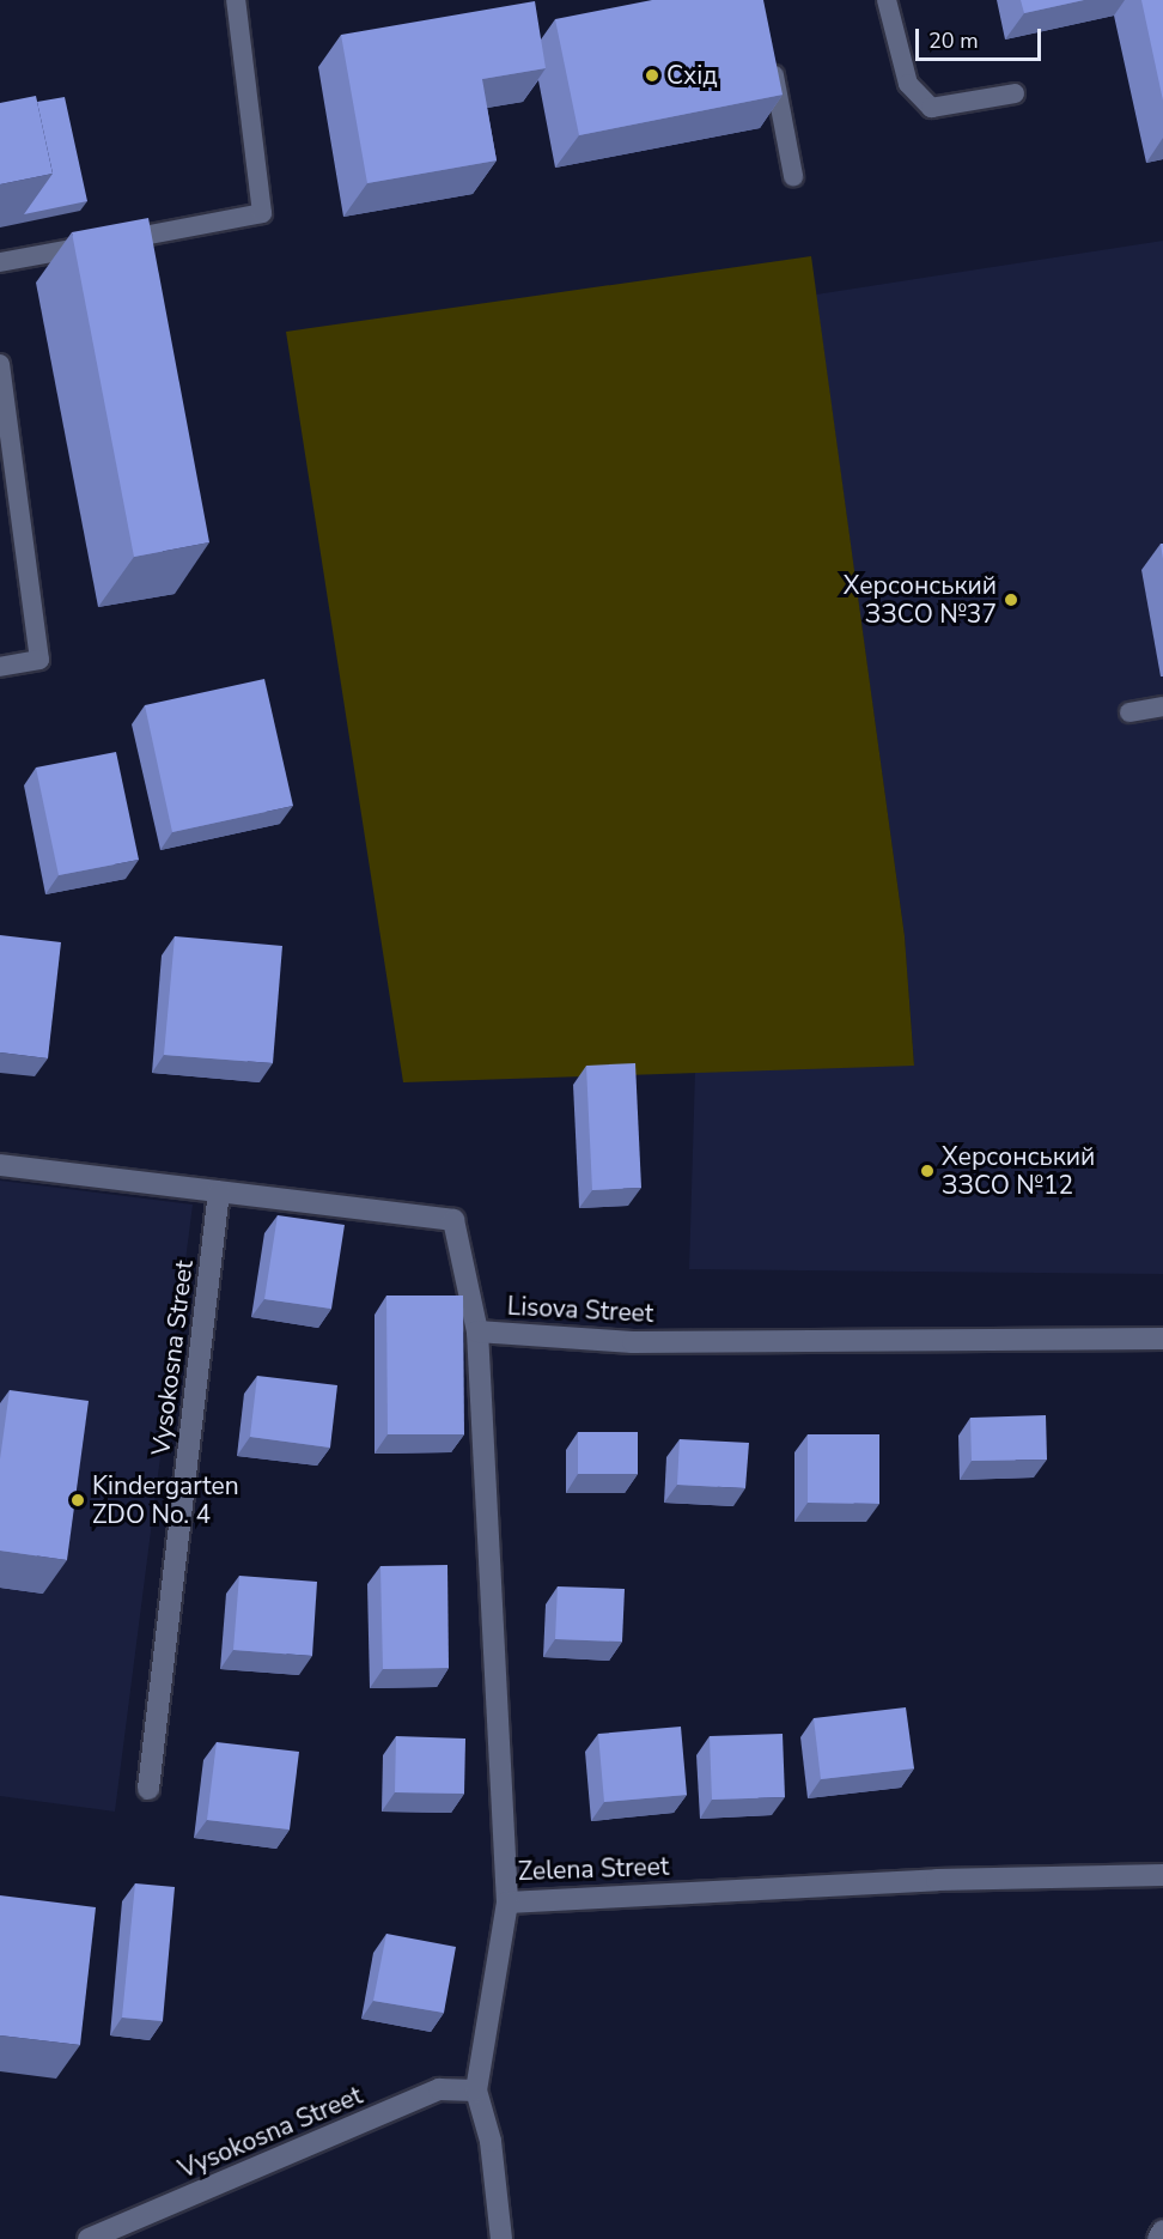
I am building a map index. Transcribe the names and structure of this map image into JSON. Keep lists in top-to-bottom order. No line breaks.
{"streets":{"street":["Lisova Street","Vysokosna Street","Zelena Street"]},"crossings":[["Lisova Street","Vysokosna Street"],["Lisova Street","Zelena Street"]],"places":["Схід","Херсонський ЗЗСО №37","Херсонський ЗЗСО №12","Kindergarten ZDO No. 4"],"scale_bar":"20 m"}
